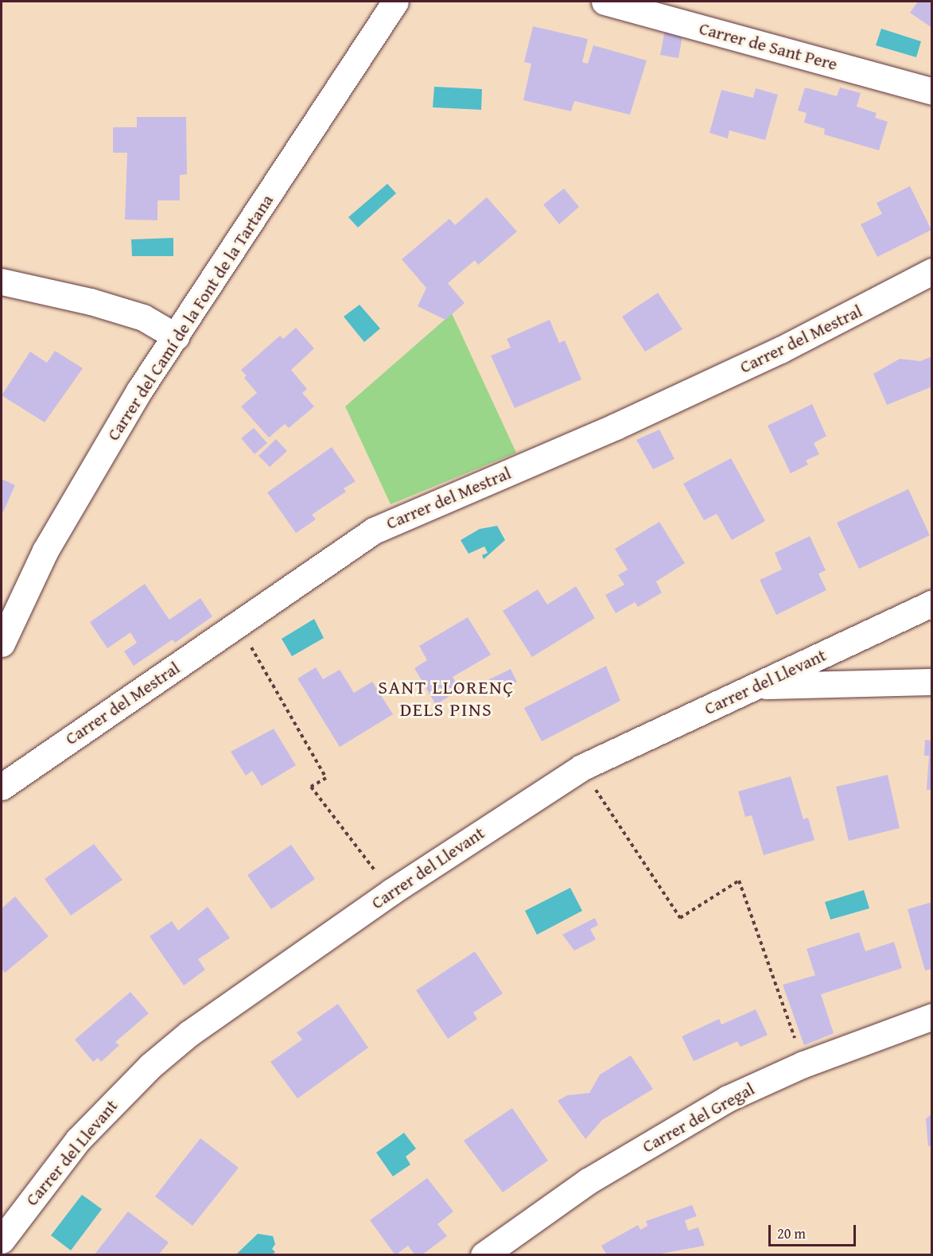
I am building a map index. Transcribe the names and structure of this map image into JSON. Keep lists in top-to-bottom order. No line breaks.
{"streets":{"street":["Carrer de Sant Pere","Carrer del Camí de la Font de la Tartana","Carrer del Mestral","Carrer del Llevant","Carrer del Gregal"]},"districts":["SANT LLORENÇ DELS PINS"],"scale_bar":"20 m"}
